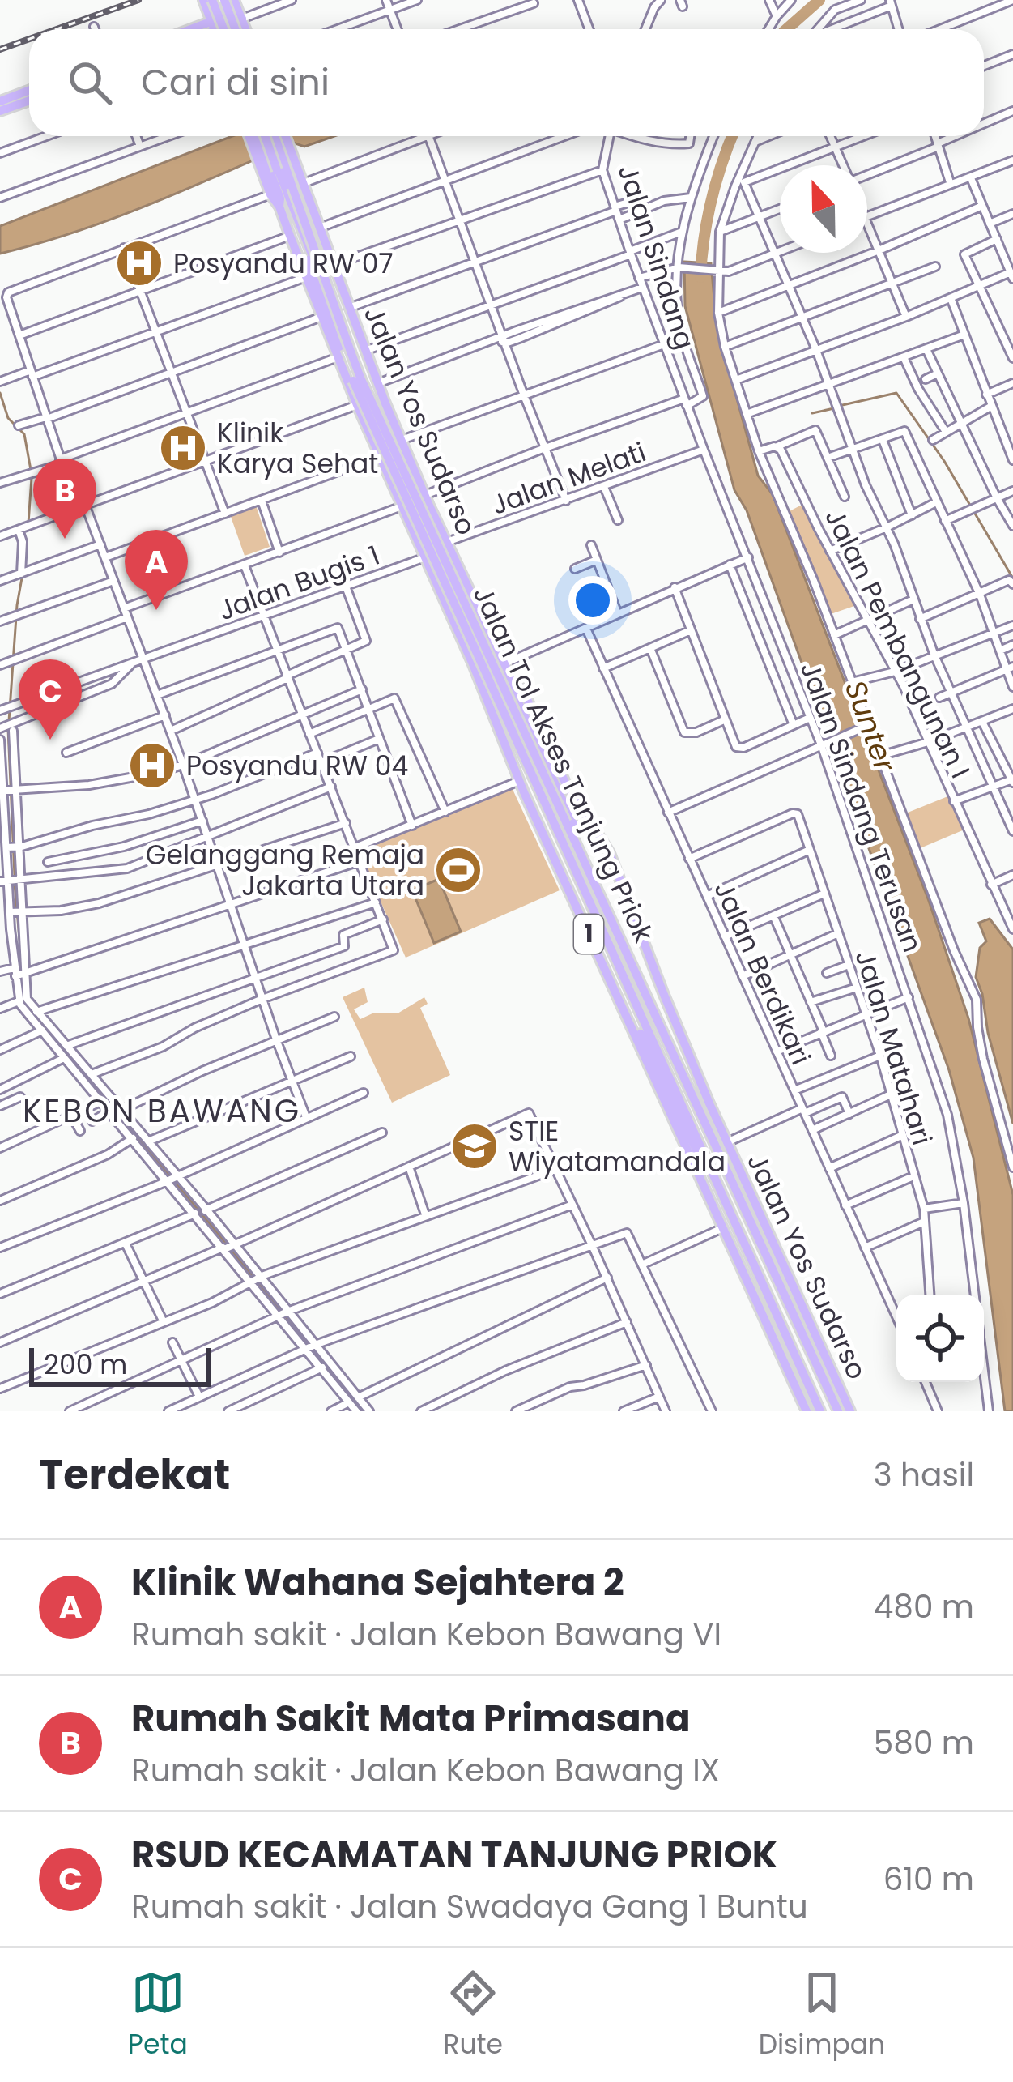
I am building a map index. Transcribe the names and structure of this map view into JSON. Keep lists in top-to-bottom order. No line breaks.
{"streets":{"highway":["Jalan Yos Sudarso","Jalan Tol Akses Tanjung Priok","1"],"street":["Jalan Sindang","Jalan Melati","Jalan Bugis 1","Jalan Pembangunan I","Jalan Sindang Terusan","Jalan Berdikari","Jalan Matahari"]},"crossings":[["Jalan Sindang","Jalan Sindang Terusan"],["Jalan Yos Sudarso","Jalan Melati"],["Jalan Yos Sudarso","Jalan Bugis 1"],["Jalan Melati","Jalan Sindang Terusan"],["Jalan Berdikari","Jalan Matahari"]],"districts":["KEBON BAWANG"],"water":["Sunter"],"places":{"hospital":["Posyandu RW 07","Klinik Karya Sehat","Posyandu RW 04"],"sports":["Gelanggang Remaja Jakarta Utara"],"school or university":["STIE Wiyatamandala"]},"scale_bar":"200 m","north":"top","page":{"search":"Cari di sini","pins":["B","A","C"],"scale":"200 m","heading":["Terdekat","3 hasil"],"list":[{"mark":"A","name":"Klinik Wahana Sejahtera 2","note":"Rumah sakit · Jalan Kebon Bawang VI","value":"480 m"},{"mark":"B","name":"Rumah Sakit Mata Primasana","note":"Rumah sakit · Jalan Kebon Bawang IX","value":"580 m"},{"mark":"C","name":"RSUD KECAMATAN TANJUNG PRIOK","note":"Rumah sakit · Jalan Swadaya Gang 1 Buntu","value":"610 m"}],"nav":["Peta","Rute","Disimpan"]}}
